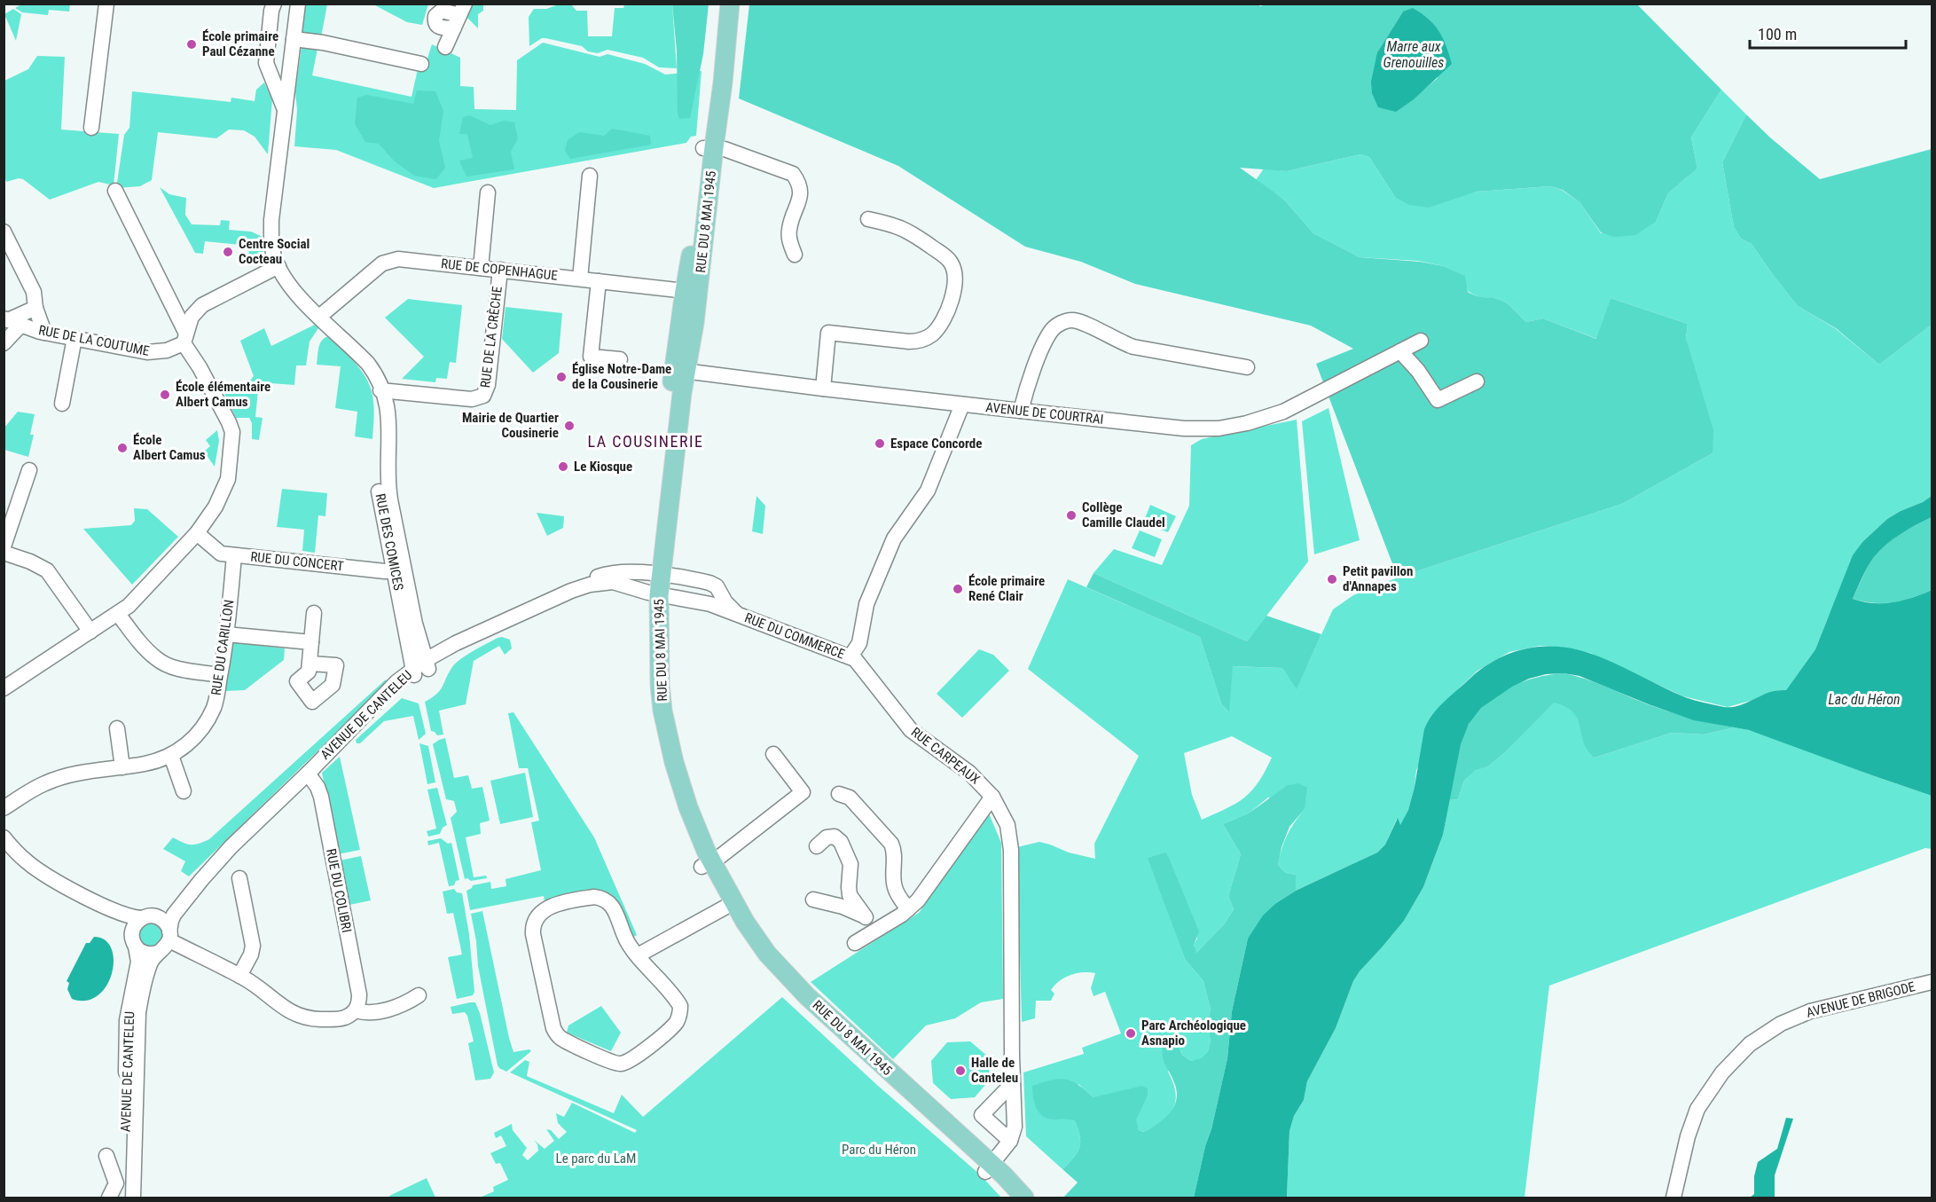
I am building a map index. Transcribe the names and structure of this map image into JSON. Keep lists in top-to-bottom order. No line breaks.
{"streets":{"main road":["RUE DU 8 MAI 1945"],"street":["RUE DE COPENHAGUE","RUE DE LA CRÈCHE","RUE DE LA COUTUME","AVENUE DE COURTRAI","RUE DES COMICES","RUE DU CONCERT","RUE DU COMMERCE","RUE DU CARILLON","AVENUE DE CANTELEU","RUE CARPEAUX","RUE DU COLIBRI","AVENUE DE BRIGODE"]},"crossings":[["RUE DU 8 MAI 1945","RUE DE COPENHAGUE"],["RUE DU 8 MAI 1945","AVENUE DE COURTRAI"],["RUE DU 8 MAI 1945","RUE DU COMMERCE"],["RUE DU 8 MAI 1945","AVENUE DE CANTELEU"],["RUE DE COPENHAGUE","RUE DE LA CRÈCHE"],["RUE DE COPENHAGUE","RUE DES COMICES"],["RUE DE LA CRÈCHE","RUE DES COMICES"],["RUE DES COMICES","RUE DU CONCERT"],["RUE DES COMICES","AVENUE DE CANTELEU"],["RUE DU CONCERT","RUE DU CARILLON"],["RUE DU COMMERCE","AVENUE DE CANTELEU"],["RUE DU COMMERCE","RUE CARPEAUX"],["AVENUE DE CANTELEU","RUE DU COLIBRI"]],"districts":["LA COUSINERIE"],"water":["Marre aux Grenouilles","Lac du Héron"],"parks":["Parc du Héron","Le parc du LaM"],"places":["École primaire Paul Cézanne","Centre Social Cocteau","Église Notre-Dame de la Cousinerie","École élémentaire Albert Camus","Mairie de Quartier Cousinerie","Espace Concorde","École Albert Camus","Le Kiosque","Collège Camille Claudel","Petit pavillon d'Annapes","École primaire René Clair","Parc Archéologique Asnapio","Halle de Canteleu"],"scale_bar":"100 m"}
